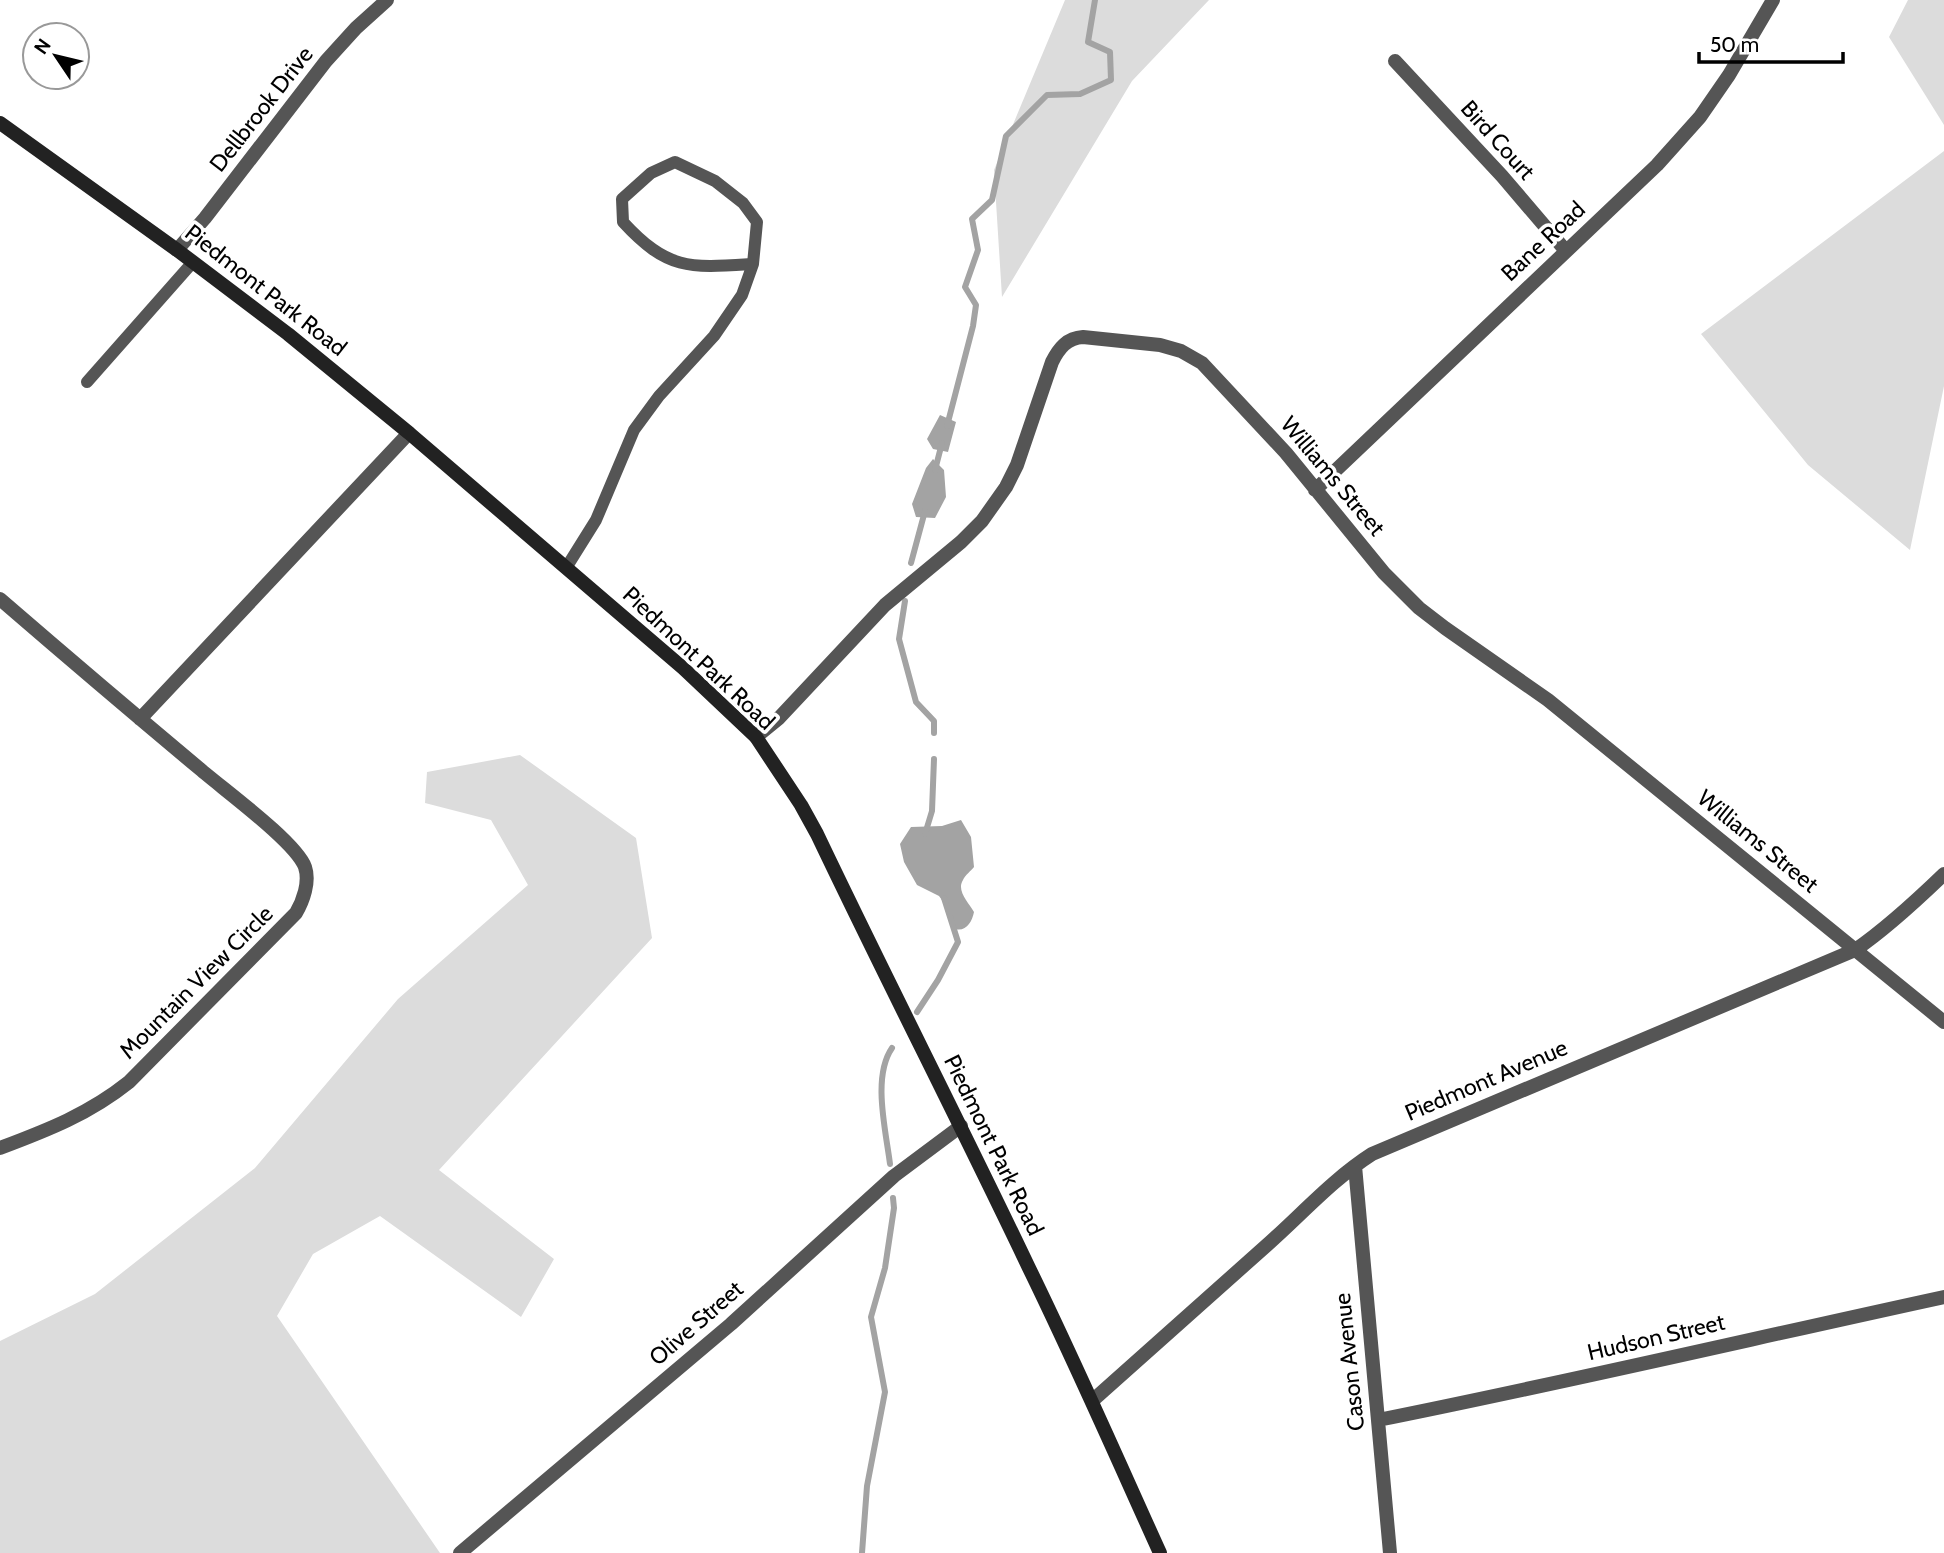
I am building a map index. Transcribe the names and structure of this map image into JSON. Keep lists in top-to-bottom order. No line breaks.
{"streets":{"street":["Dellbrook Drive","Bird Court","Bane Road","Piedmont Park Road","Williams Street","Mountain View Circle","Piedmont Avenue","Olive Street","Hudson Street","Cason Avenue"]},"crossings":[["Dellbrook Drive","Piedmont Park Road"],["Bird Court","Bane Road"],["Bane Road","Williams Street"],["Piedmont Park Road","Williams Street"],["Piedmont Park Road","Piedmont Avenue"],["Piedmont Park Road","Olive Street"],["Williams Street","Piedmont Avenue"],["Piedmont Avenue","Cason Avenue"],["Hudson Street","Cason Avenue"]],"scale_bar":"50 m","north":"top left"}
